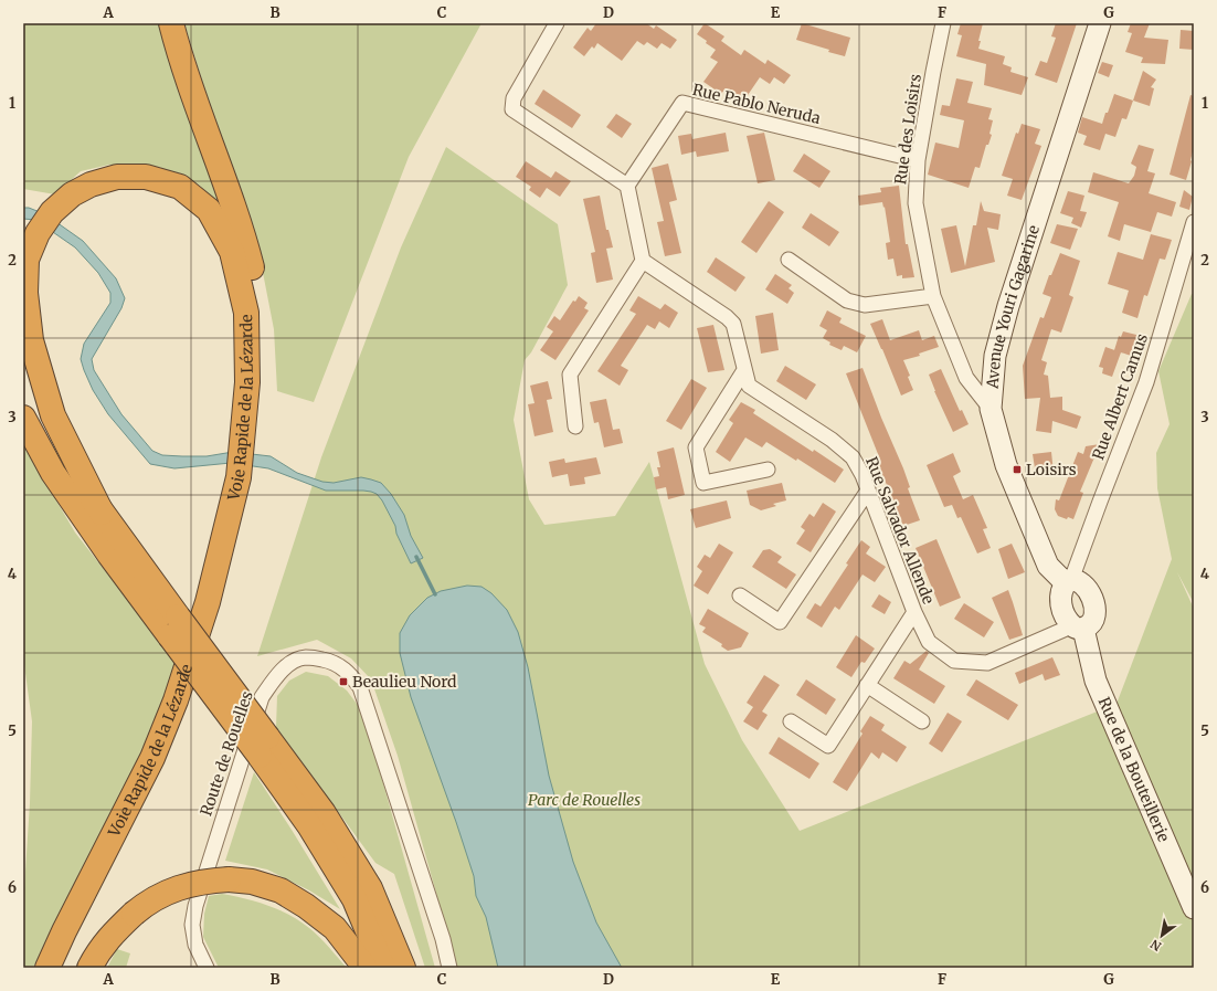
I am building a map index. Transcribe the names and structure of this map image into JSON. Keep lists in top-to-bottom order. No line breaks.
{"streets":{"highway":["Voie Rapide de la Lézarde"],"street":["Rue Pablo Neruda","Rue des Loisirs","Avenue Youri Gagarine","Rue Albert Camus","Rue Salvador Allende","Route de Rouelles","Rue de la Bouteillerie"]},"crossings":[["Rue Pablo Neruda","Rue des Loisirs"],["Rue des Loisirs","Avenue Youri Gagarine"],["Avenue Youri Gagarine","Rue Albert Camus"],["Avenue Youri Gagarine","Rue Salvador Allende"],["Avenue Youri Gagarine","Rue de la Bouteillerie"],["Rue Albert Camus","Rue Salvador Allende"],["Rue Albert Camus","Rue de la Bouteillerie"],["Rue Salvador Allende","Rue de la Bouteillerie"]],"parks":["Parc de Rouelles"],"places":{"transit":["Loisirs","Beaulieu Nord"]},"north":"bottom left","grid":{"columns":["A","B","C","D","E","F","G"],"rows":["1","2","3","4","5","6"]}}
